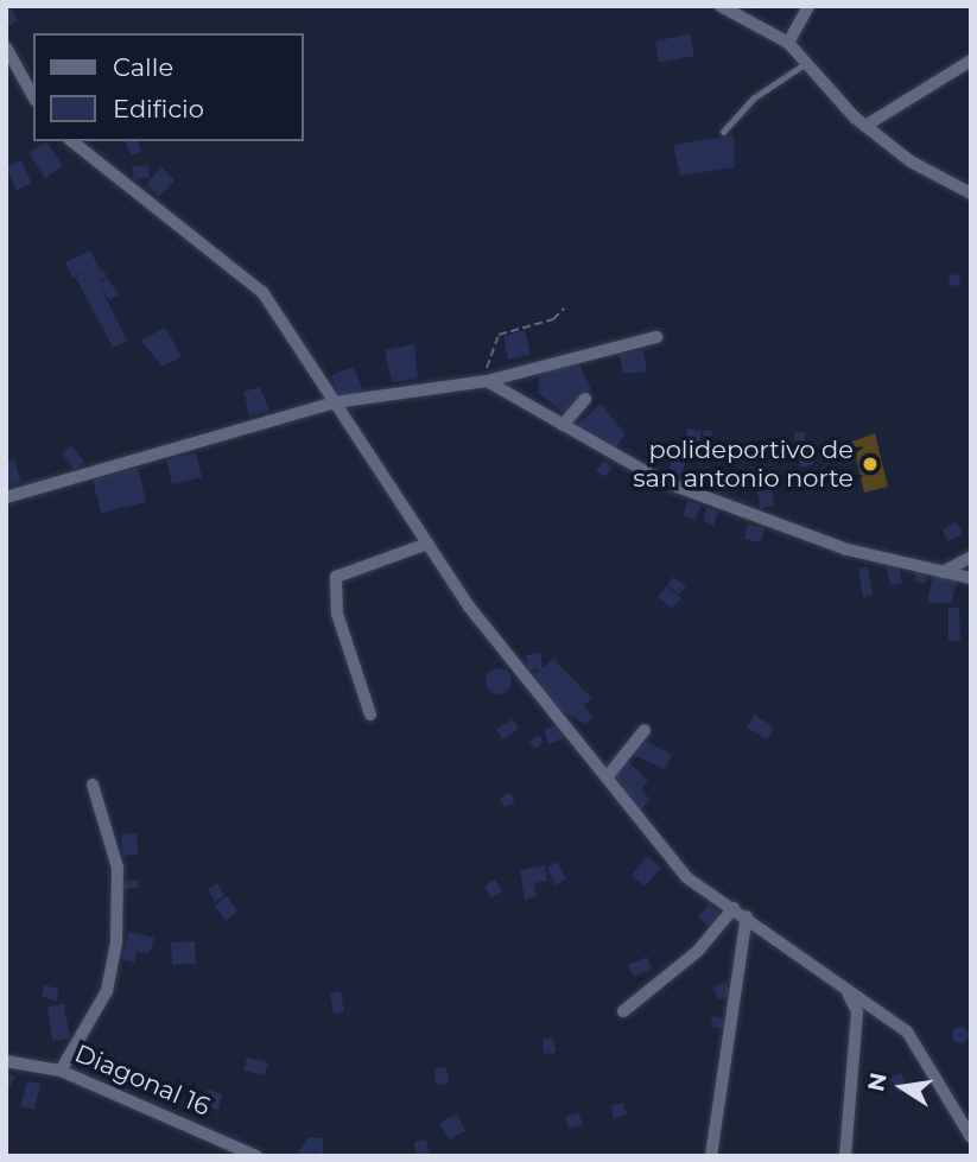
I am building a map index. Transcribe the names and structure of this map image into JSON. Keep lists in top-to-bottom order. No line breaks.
{"streets":{"street":["Diagonal 16"]},"places":["polideportivo de san antonio norte"],"legend":["Calle","Edificio"],"north":"left"}
